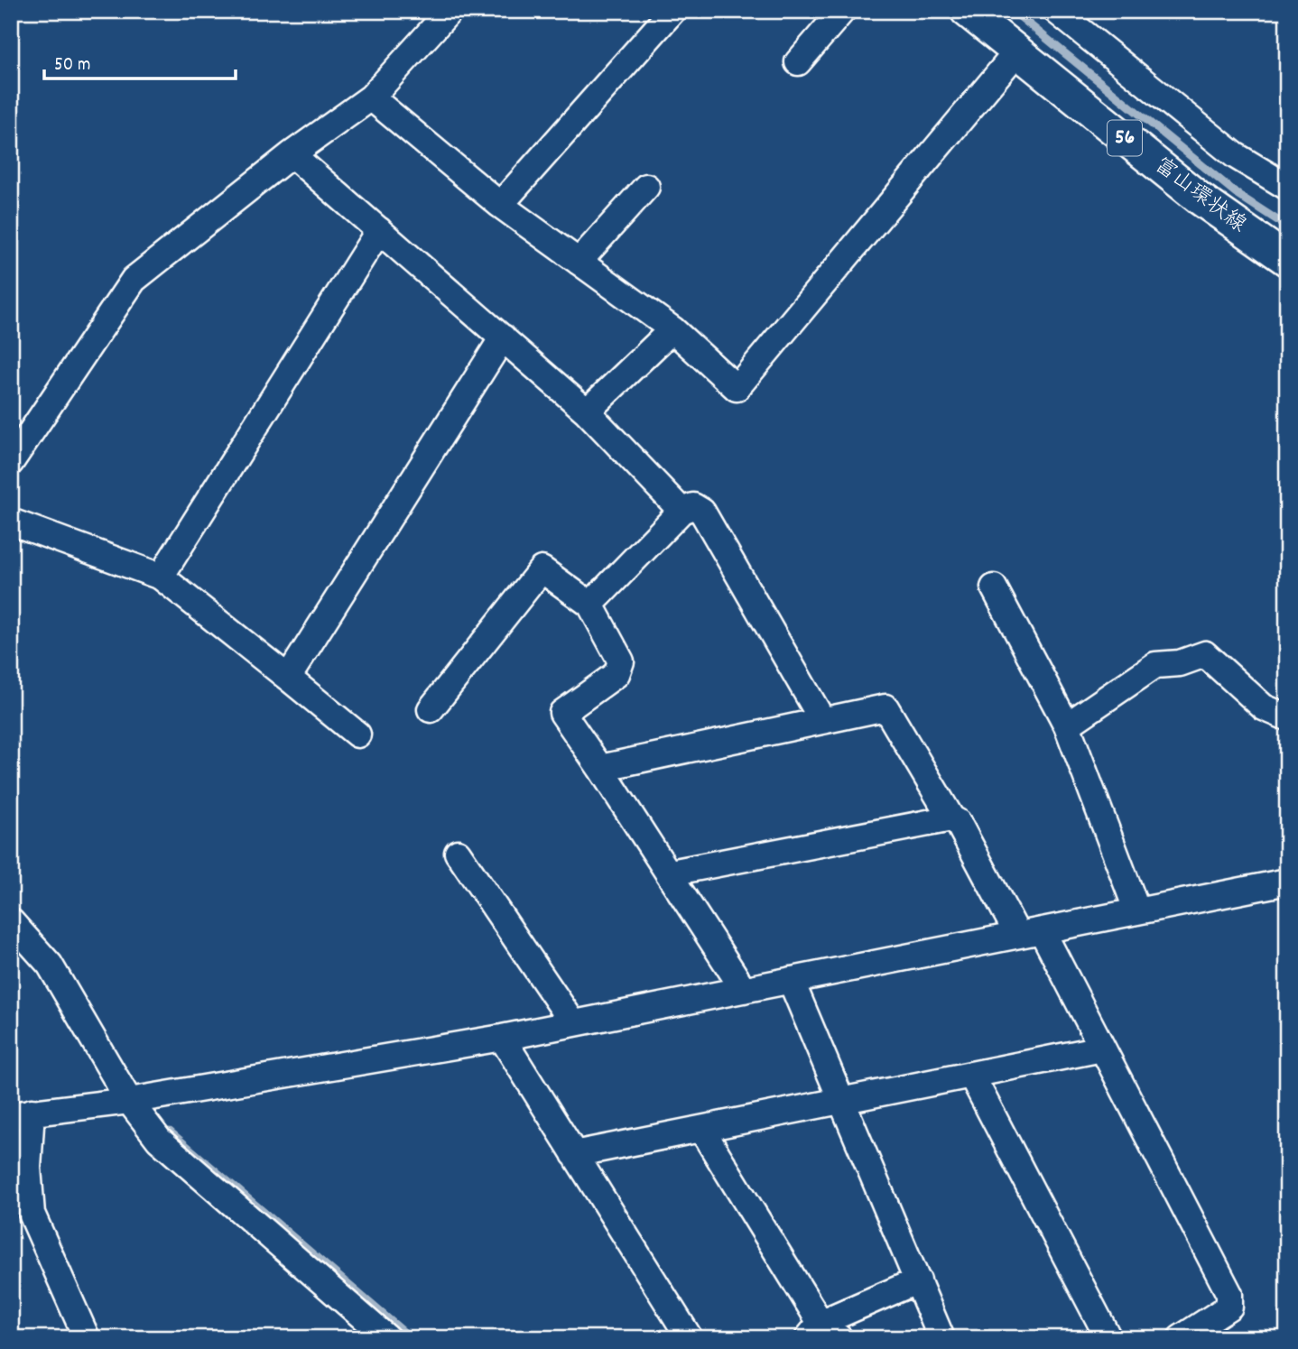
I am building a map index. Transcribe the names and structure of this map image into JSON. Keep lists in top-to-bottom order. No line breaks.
{"streets":{"main road":["56","富山環状線"]},"scale_bar":"50 m"}
